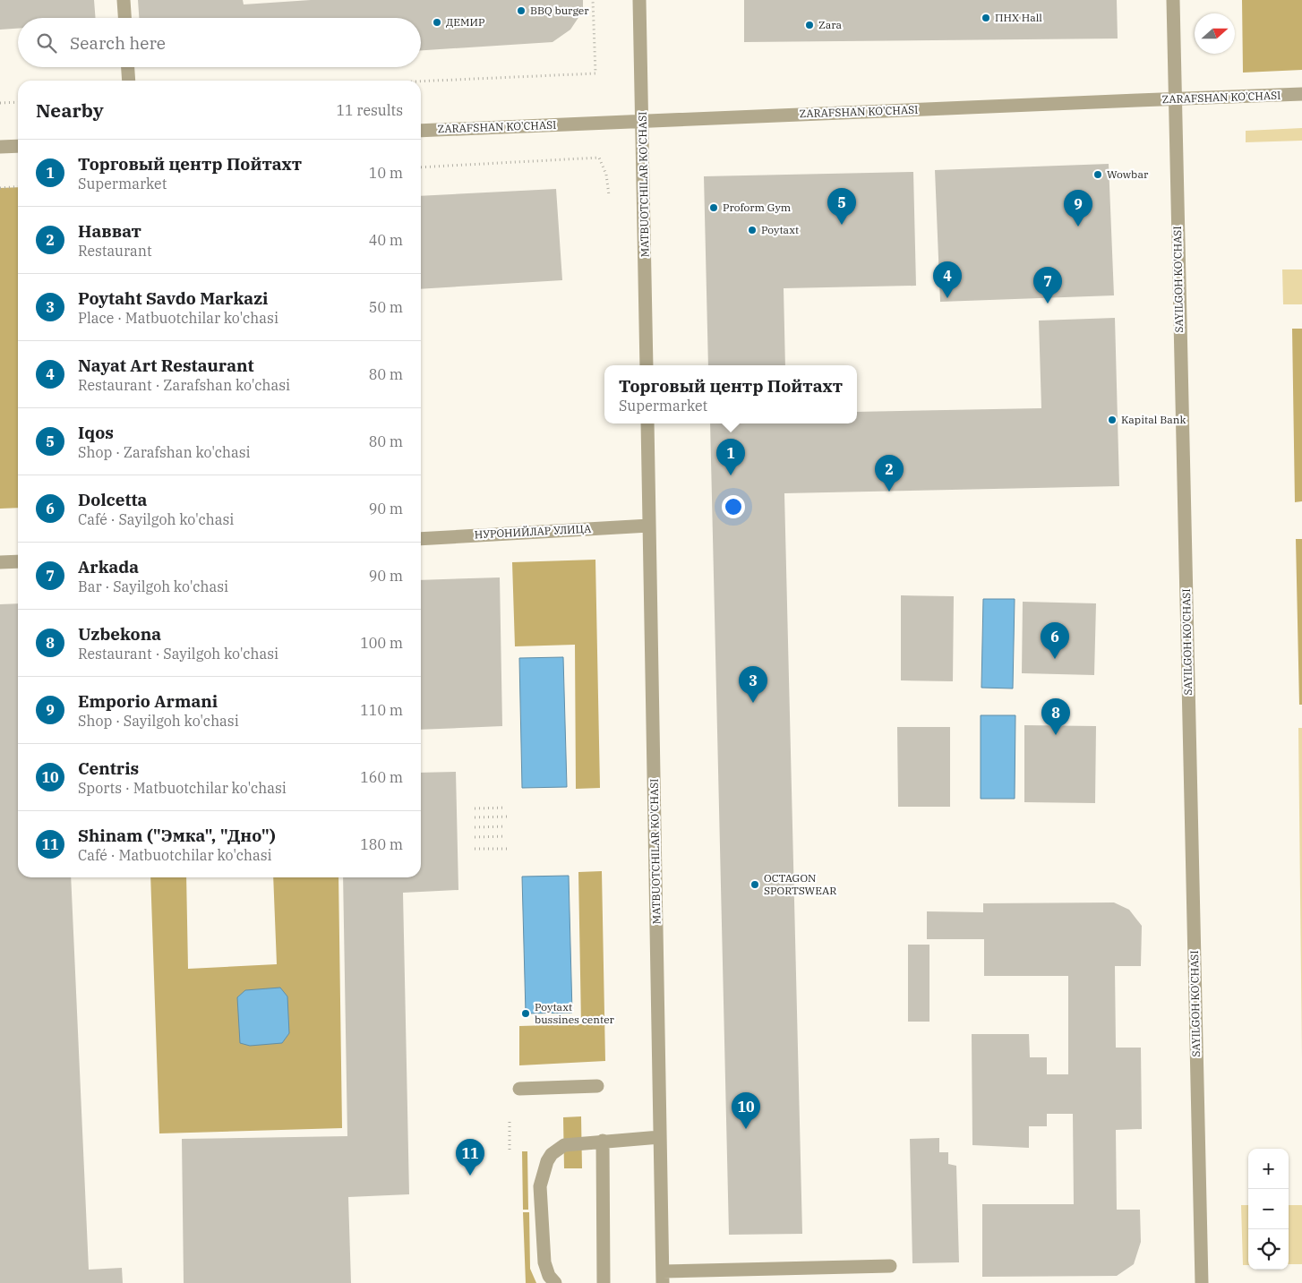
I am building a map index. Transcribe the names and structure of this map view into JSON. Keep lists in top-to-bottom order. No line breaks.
{"streets":{"street":["ZARAFSHAN KO'CHASI","MATBUOTCHILAR KO'CHASI","SAYILGOH KO'CHASI","НУРОНИЙЛАР УЛИЦА"]},"crossings":[["ZARAFSHAN KO'CHASI","MATBUOTCHILAR KO'CHASI"],["ZARAFSHAN KO'CHASI","SAYILGOH KO'CHASI"],["MATBUOTCHILAR KO'CHASI","НУРОНИЙЛАР УЛИЦА"]],"places":["BBQ burger","ПНХ Hall","ДЕМИР","Zara","Wowbar","Proform Gym","Poytaxt","Kapital Bank","OCTAGON SPORTSWEAR","Poytaxt bussines center"],"north":"right","page":{"search":"Search here","heading":["Nearby","11 results"],"list":[{"mark":"1","name":"Торговый центр Пойтахт","note":"Supermarket","value":"10 m"},{"mark":"2","name":"Навват","note":"Restaurant","value":"40 m"},{"mark":"3","name":"Poytaht Savdo Markazi","note":"Place · Matbuotchilar ko'chasi","value":"50 m"},{"mark":"4","name":"Nayat Art Restaurant","note":"Restaurant · Zarafshan ko'chasi","value":"80 m"},{"mark":"5","name":"Iqos","note":"Shop · Zarafshan ko'chasi","value":"80 m"},{"mark":"6","name":"Dolcetta","note":"Café · Sayilgoh ko'chasi","value":"90 m"},{"mark":"7","name":"Arkada","note":"Bar · Sayilgoh ko'chasi","value":"90 m"},{"mark":"8","name":"Uzbekona","note":"Restaurant · Sayilgoh ko'chasi","value":"100 m"},{"mark":"9","name":"Emporio Armani","note":"Shop · Sayilgoh ko'chasi","value":"110 m"},{"mark":"10","name":"Centris","note":"Sports · Matbuotchilar ko'chasi","value":"160 m"},{"mark":"11","name":"Shinam (\"Эмка\", \"Дно\")","note":"Café · Matbuotchilar ko'chasi","value":"180 m"}],"pins":["5","9","4","7","1","2","6","3","8","10","11"],"popup":["Торговый центр Пойтахт","Supermarket"],"map_buttons":["+","−"]}}
